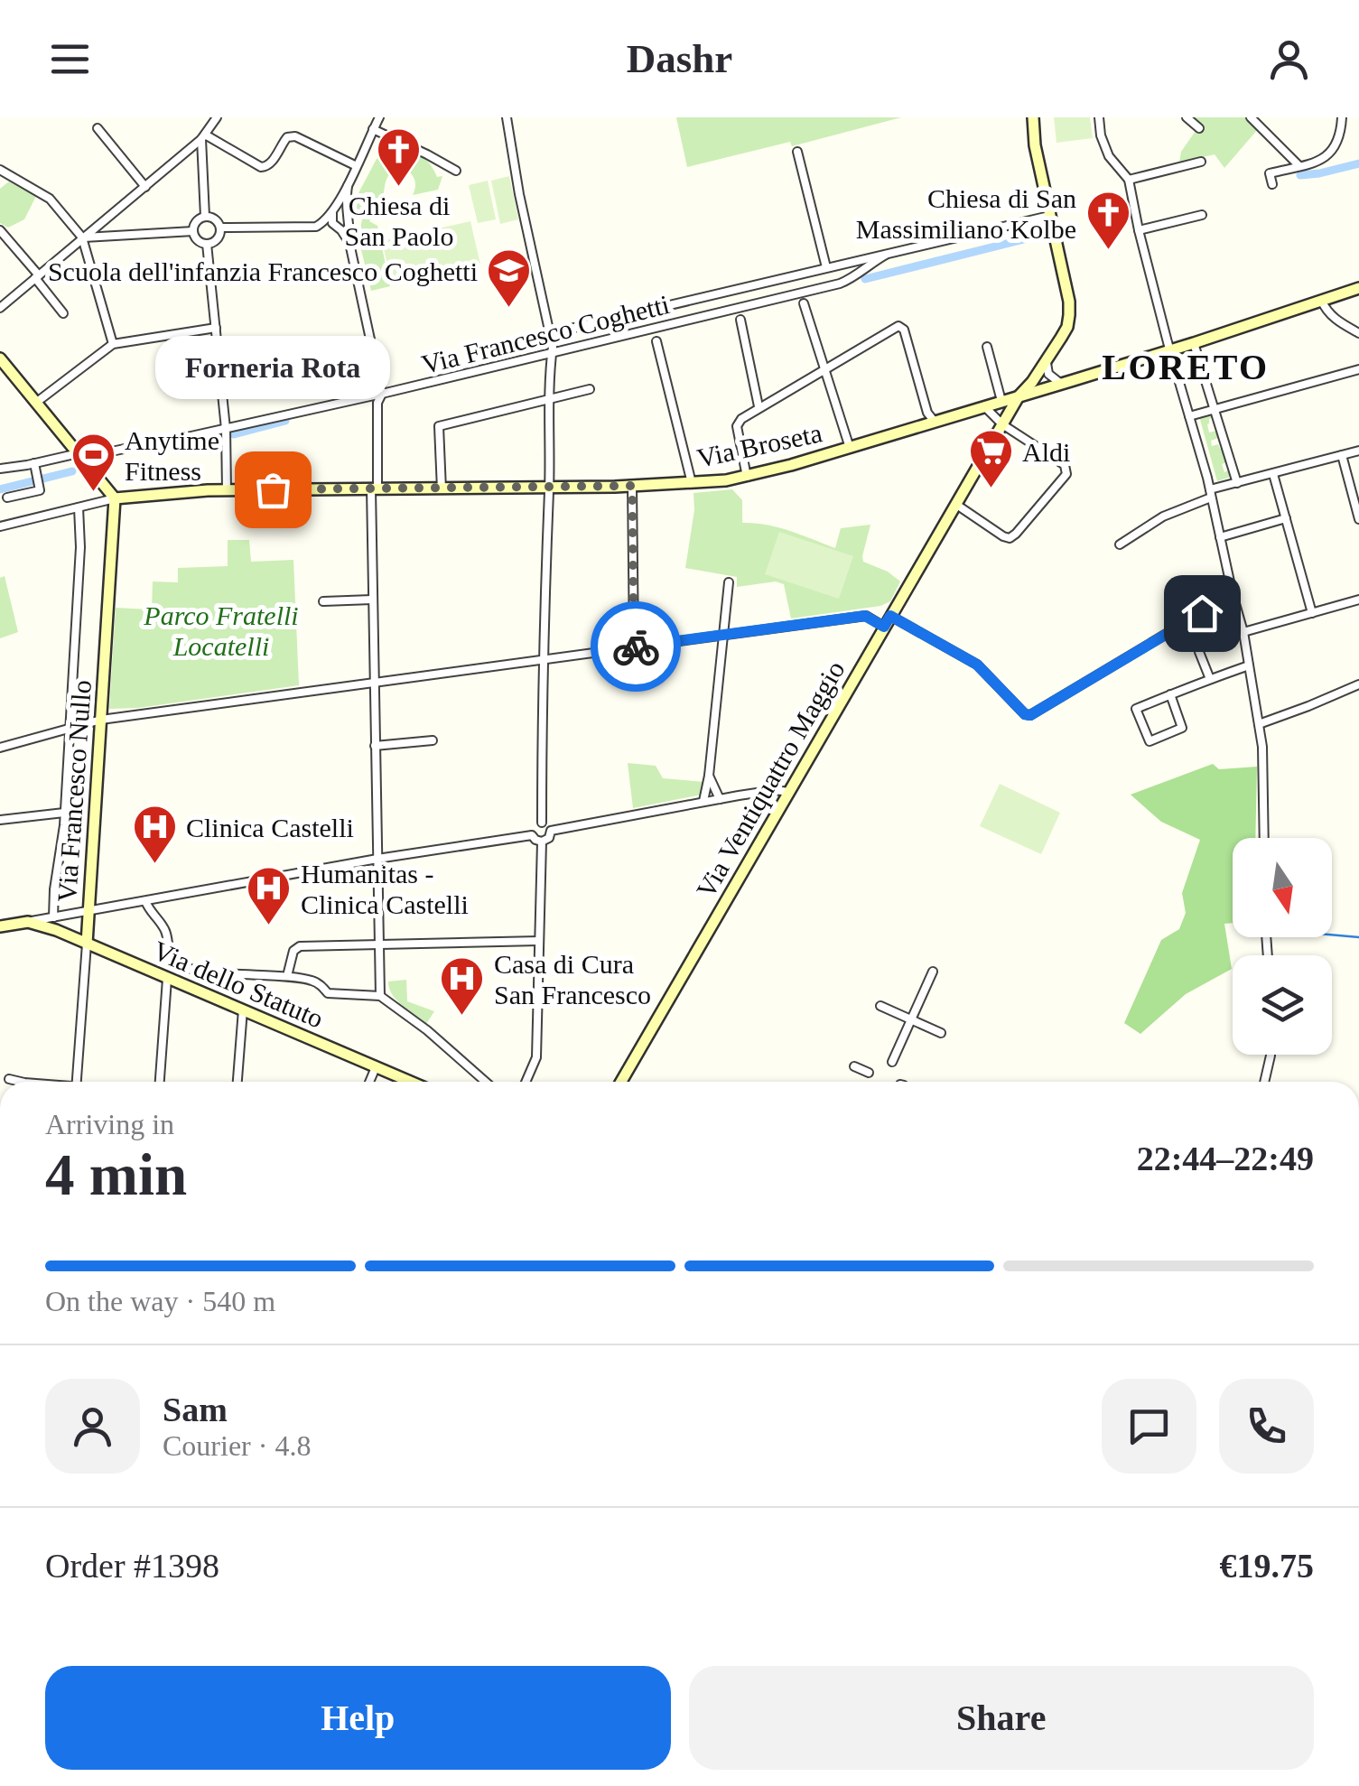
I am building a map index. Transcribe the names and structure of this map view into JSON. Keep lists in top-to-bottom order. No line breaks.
{"streets":{"street":["Via Francesco Coghetti","Via Broseta","Via Ventiquattro Maggio","Via Francesco Nullo","Via dello Statuto"]},"crossings":[["Via Francesco Coghetti","Via Ventiquattro Maggio"],["Via Broseta","Via Ventiquattro Maggio"],["Via Broseta","Via Francesco Nullo"],["Via Francesco Nullo","Via dello Statuto"]],"districts":["LORETO"],"parks":["Parco Fratelli Locatelli"],"places":{"church":["Chiesa di San Paolo","Chiesa di San Massimiliano Kolbe"],"school or university":["Scuola dell'infanzia Francesco Coghetti"],"other":["Forneria Rota"],"supermarket":["Aldi"],"sports":["Anytime Fitness"],"hospital":["Clinica Castelli","Humanitas - Clinica Castelli","Casa di Cura San Francesco"]},"north":"bottom","page":{"header":"Dashr","bubble":"Forneria Rota","heading":["4 min","Arriving in","22:44–22:49"],"panel":["Sam","Courier · 4.8","Order #1398","€19.75"],"bar":"On the way · 540 m","buttons":["Help","Share"]}}
